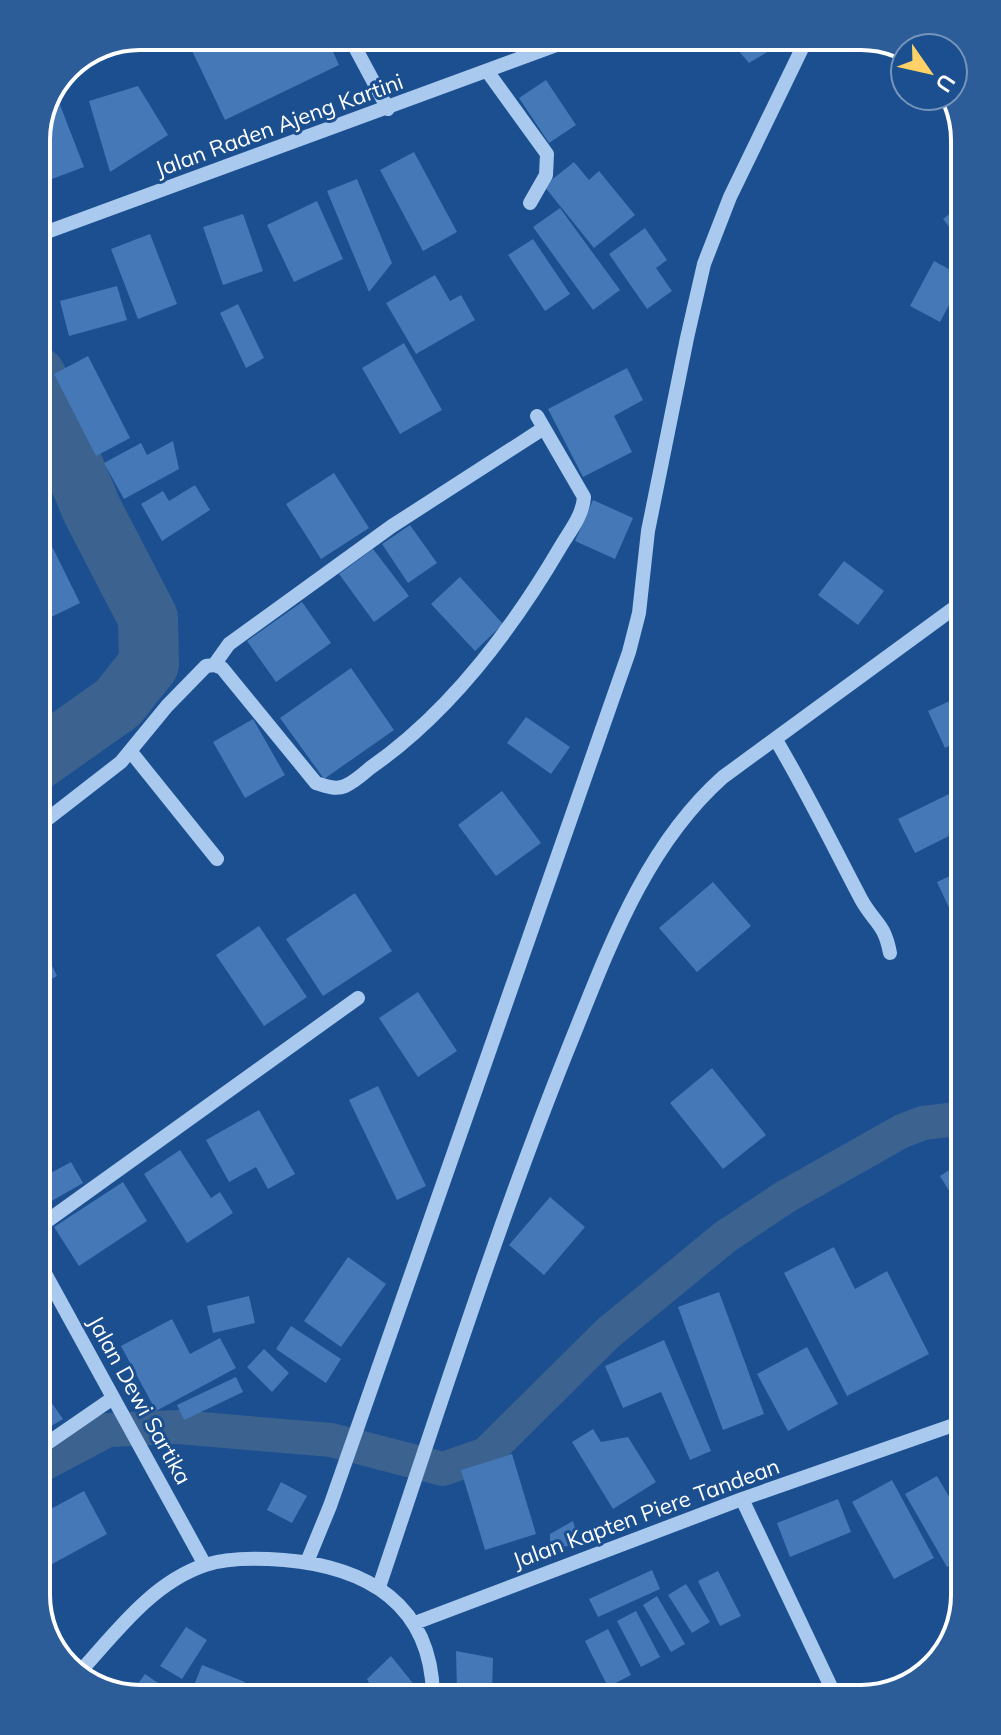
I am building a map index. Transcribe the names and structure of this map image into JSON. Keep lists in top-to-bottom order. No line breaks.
{"streets":{"street":["Jalan Raden Ajeng Kartini","Jalan Dewi Sartika","Jalan Kapten Piere Tandean"]},"north":"bottom right"}
